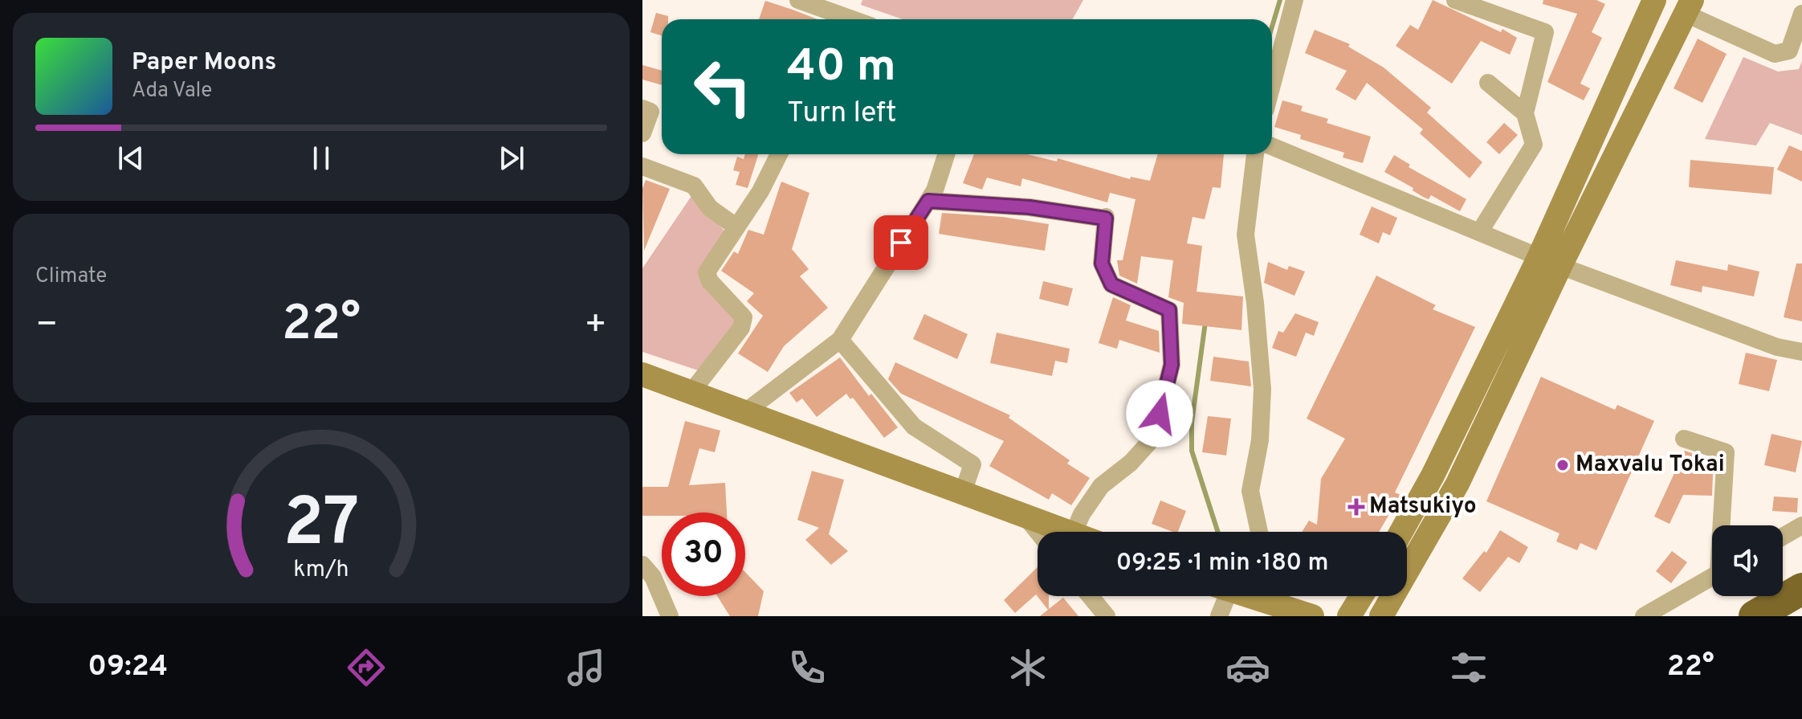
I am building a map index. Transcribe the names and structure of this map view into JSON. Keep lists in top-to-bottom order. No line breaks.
{"places":{"other":["Maxvalu Tokai"],"health":["Matsukiyo"]},"page":{"turn":["40 m","Turn left"],"song":["Paper Moons","Ada Vale"],"tile":"Climate","heat":["−","22°","+"],"limit":"30","trip":"09:25 · 1 min · 180 m","tabs":["09:24","22°"],"gauge":["27","km/h"]}}
